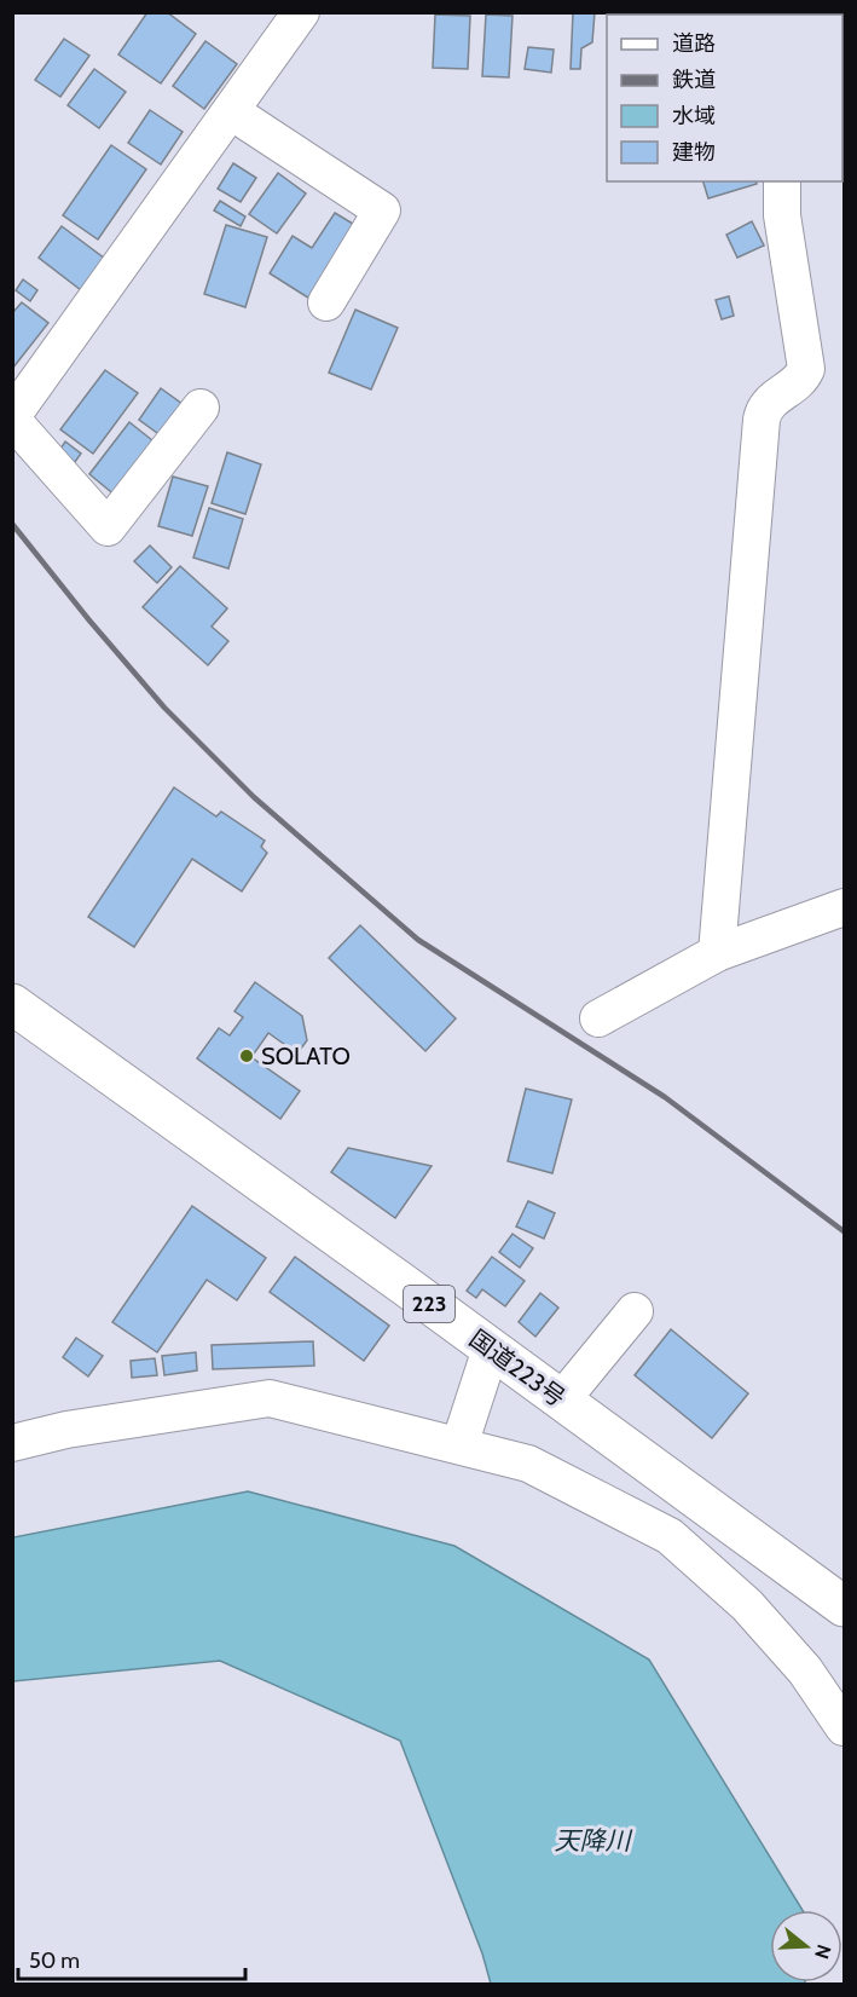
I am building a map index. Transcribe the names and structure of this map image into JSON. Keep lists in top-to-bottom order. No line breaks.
{"streets":{"highway":["223","国道223号"]},"water":["天降川"],"places":["SOLATO"],"legend":["道路","鉄道","水域","建物"],"scale_bar":"50 m","north":"right"}
